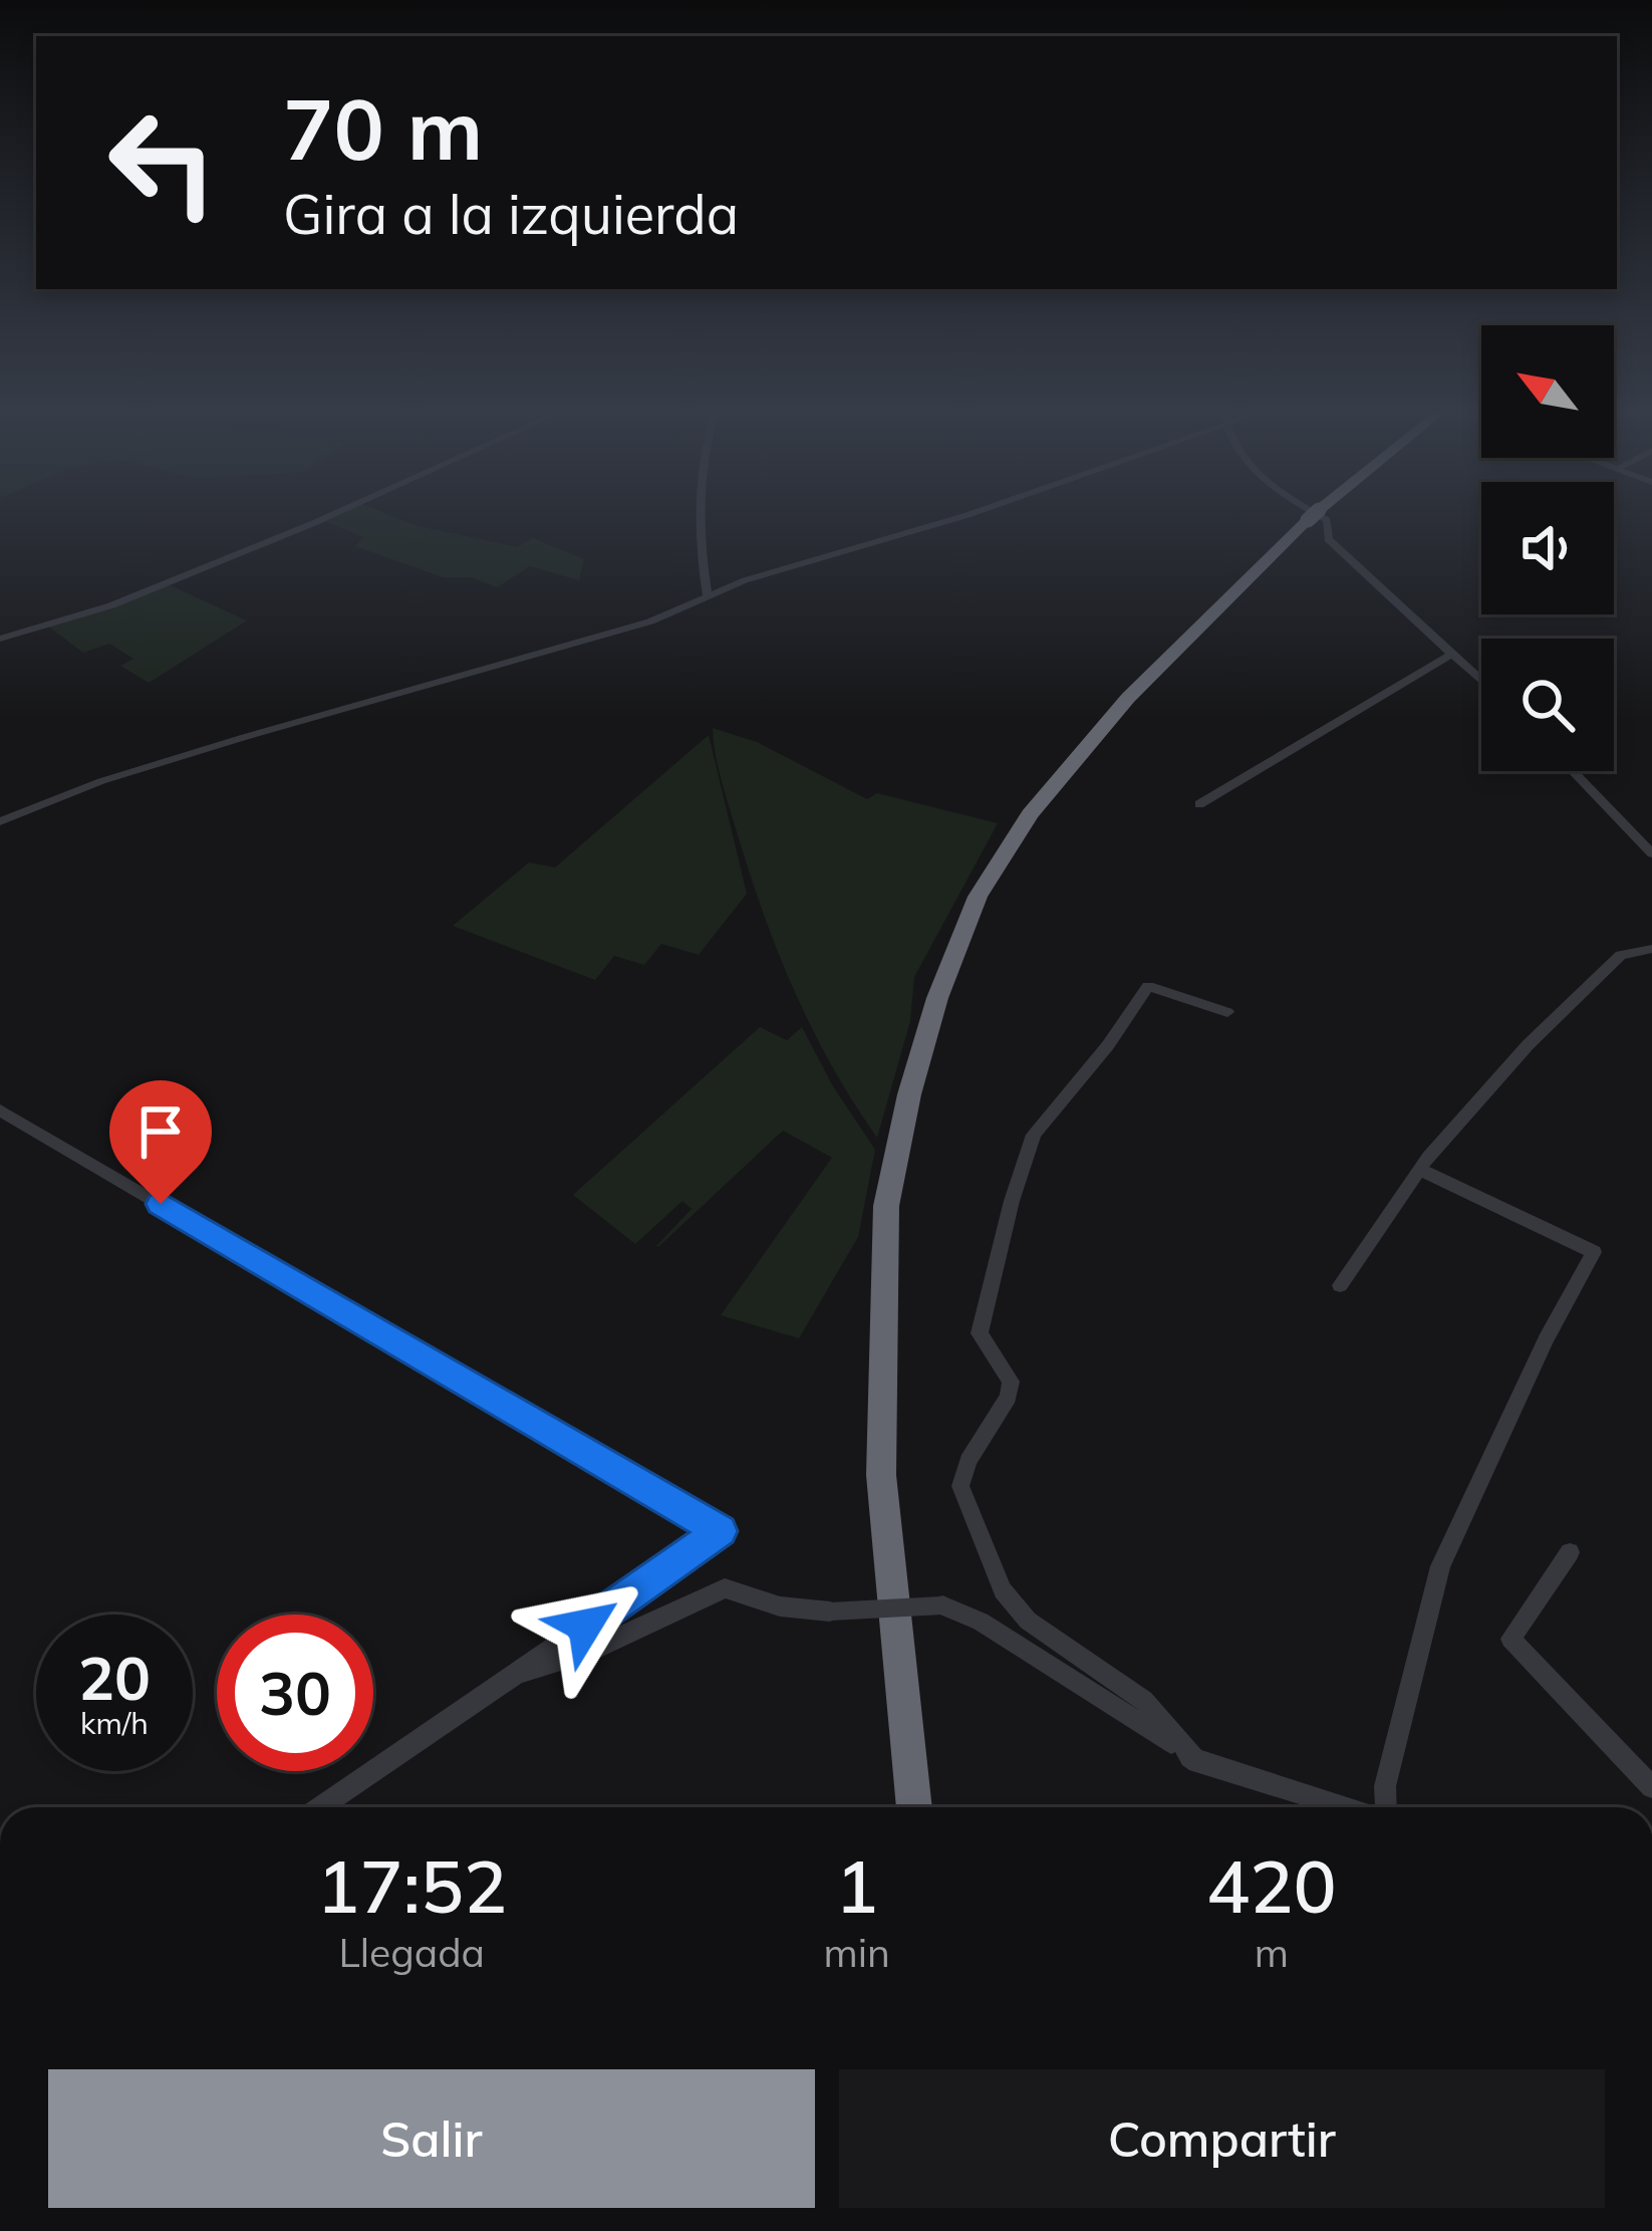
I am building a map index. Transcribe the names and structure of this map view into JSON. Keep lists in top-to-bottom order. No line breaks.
{"north":"top left","page":{"turn":["70 m","Gira a la izquierda"],"speed":"20 km/h","limit":"30","eta":["17:52","Llegada","1","min","420","m"],"buttons":["Salir","Compartir"]}}
